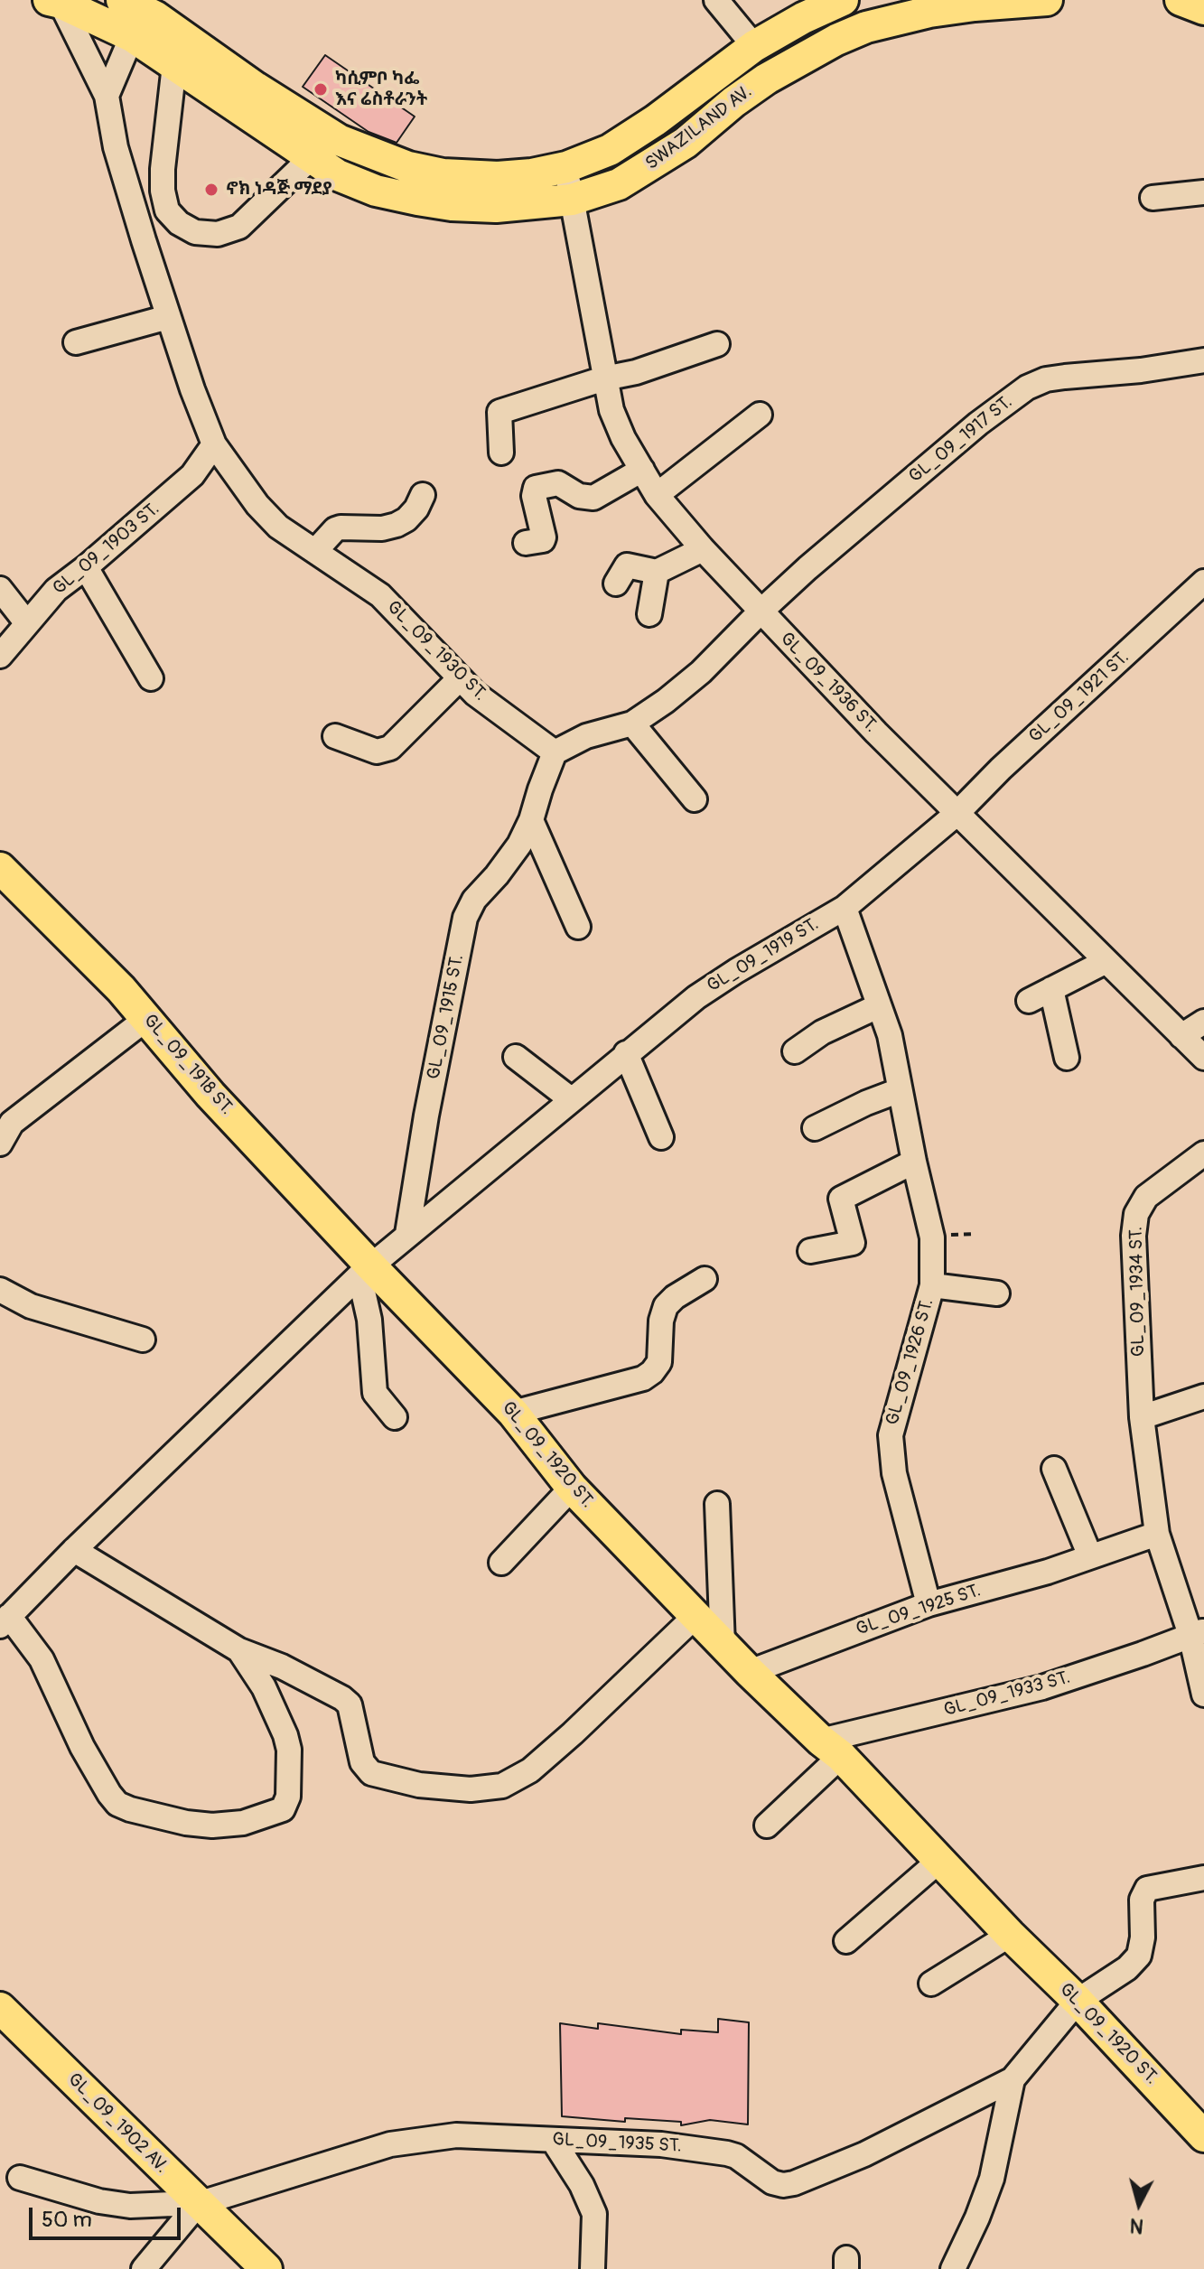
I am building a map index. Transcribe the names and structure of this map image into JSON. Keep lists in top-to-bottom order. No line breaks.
{"streets":{"main road":["SWAZILAND AV.","GL_09_1918 ST.","GL_09_1920 ST.","GL_09_1902 AV."],"street":["GL_09_1917 ST.","GL_09_1903 ST.","GL_09_1930 ST.","GL_09_1936 ST.","GL_09_1921 ST.","GL_09_1919 ST.","GL_09_1915 ST.","GL_09_1934 ST.","GL_09_1926 ST.","GL_09_1925 ST.","GL_09_1933 ST.","GL_09_1935 ST."]},"crossings":[["SWAZILAND AV.","GL_09_1930 ST."],["SWAZILAND AV.","GL_09_1936 ST."],["GL_09_1917 ST.","GL_09_1936 ST."],["GL_09_1903 ST.","GL_09_1930 ST."],["GL_09_1930 ST.","GL_09_1915 ST."],["GL_09_1936 ST.","GL_09_1921 ST."],["GL_09_1936 ST.","GL_09_1919 ST."],["GL_09_1921 ST.","GL_09_1919 ST."],["GL_09_1919 ST.","GL_09_1915 ST."],["GL_09_1919 ST.","GL_09_1918 ST."],["GL_09_1919 ST.","GL_09_1926 ST."],["GL_09_1919 ST.","GL_09_1920 ST."],["GL_09_1918 ST.","GL_09_1920 ST."],["GL_09_1934 ST.","GL_09_1925 ST."],["GL_09_1934 ST.","GL_09_1933 ST."],["GL_09_1926 ST.","GL_09_1925 ST."],["GL_09_1920 ST.","GL_09_1925 ST."],["GL_09_1920 ST.","GL_09_1933 ST."],["GL_09_1902 AV.","GL_09_1935 ST."]],"places":["ካሲምቦ ካፌ እና ሬስቶራንት","ኖክ ነዳጅ ማደያ"],"scale_bar":"50 m","north":"bottom"}
